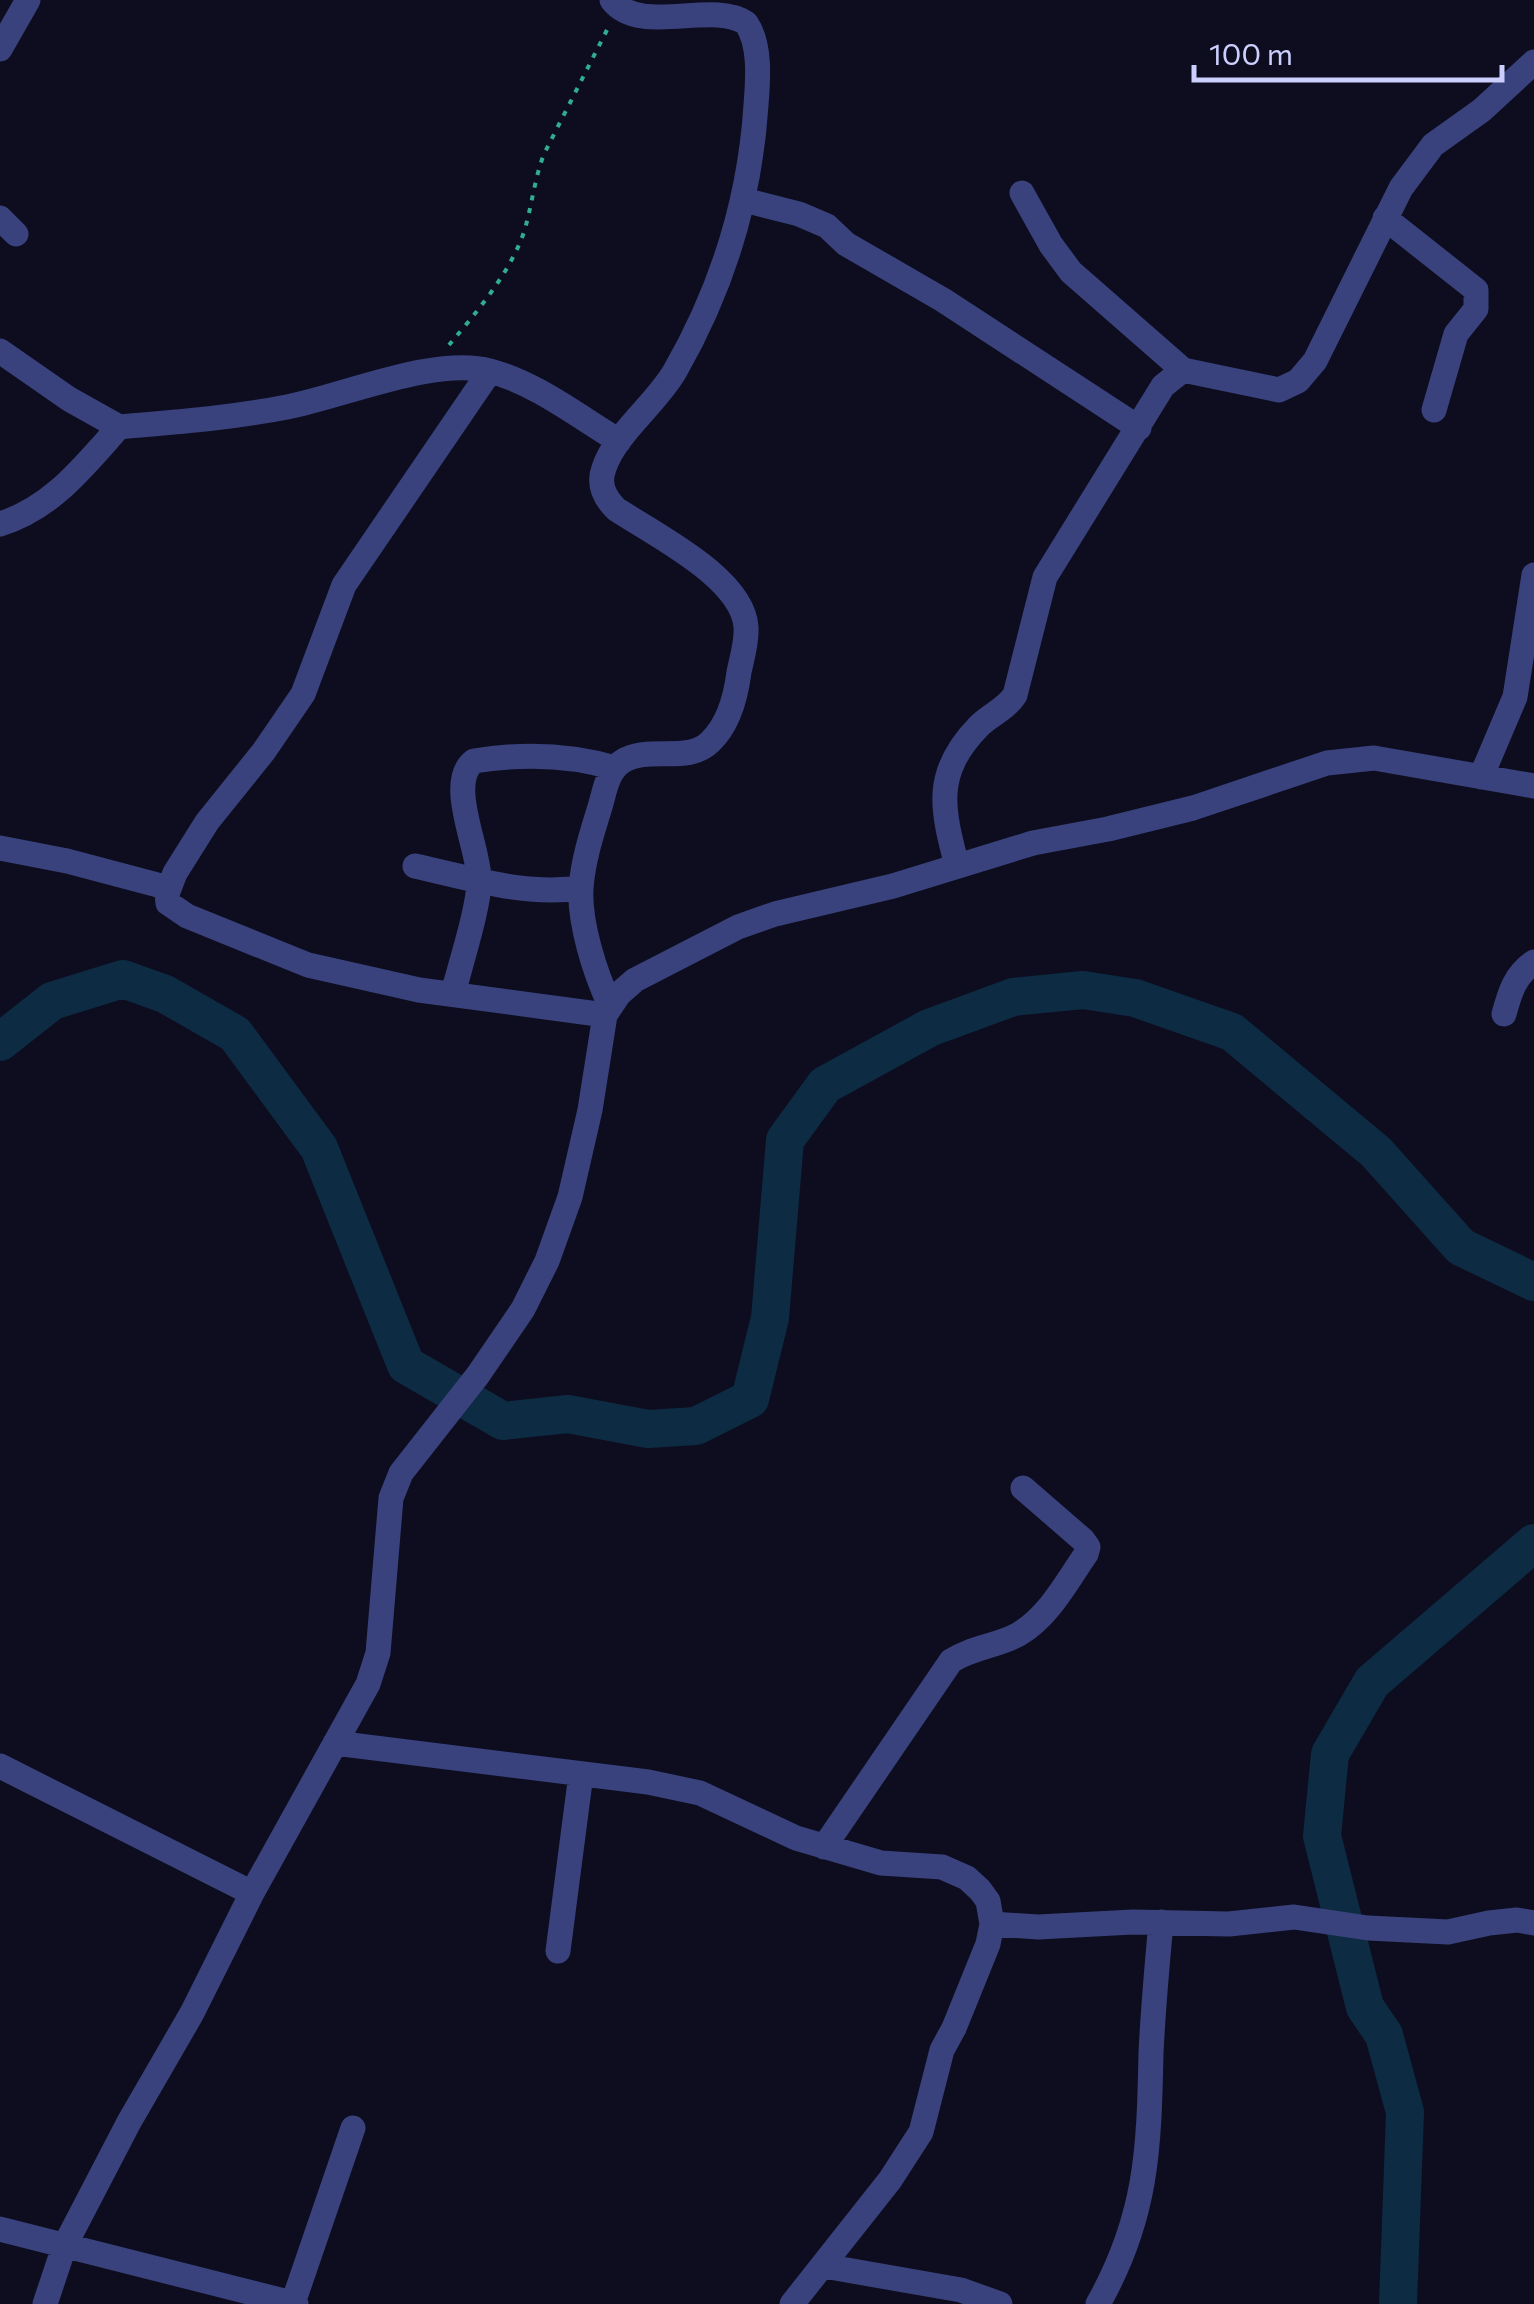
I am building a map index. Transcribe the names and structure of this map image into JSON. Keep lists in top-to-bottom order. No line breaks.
{"scale_bar":"100 m"}
